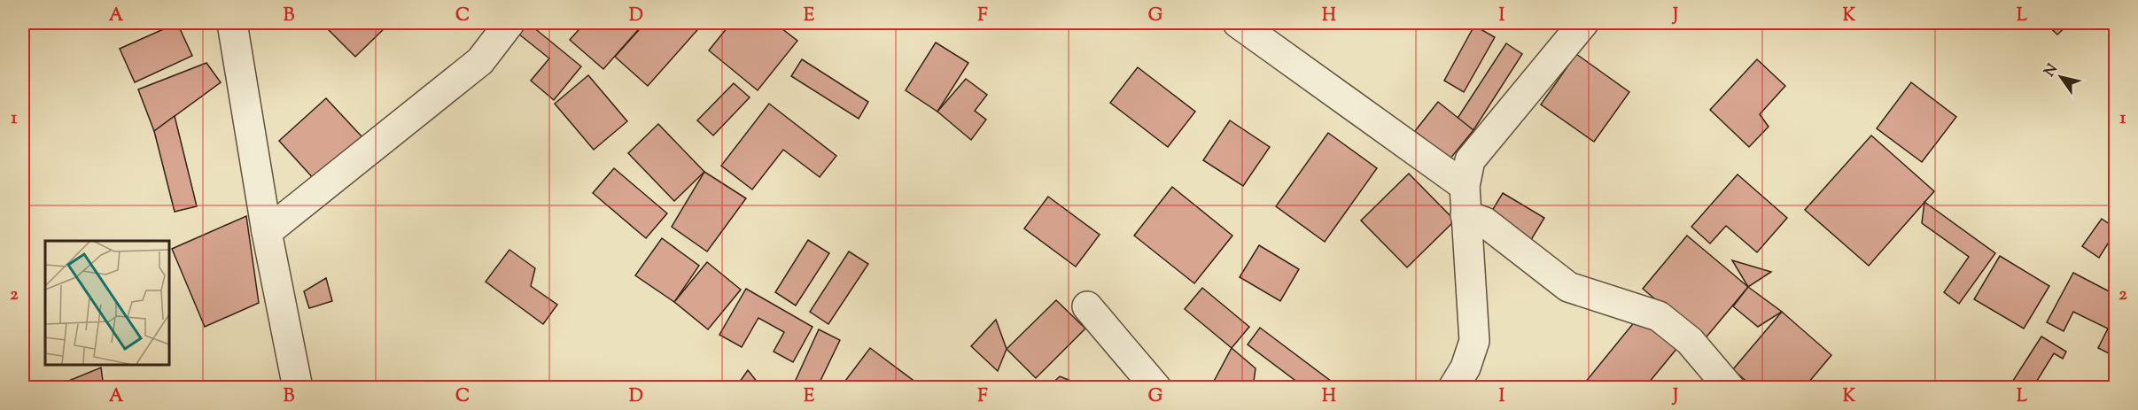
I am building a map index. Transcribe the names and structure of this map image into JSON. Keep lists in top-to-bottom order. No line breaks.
{"north":"top left","grid":{"columns":["A","B","C","D","E","F","G","H","I","J","K","L"],"rows":["1","2"]}}
